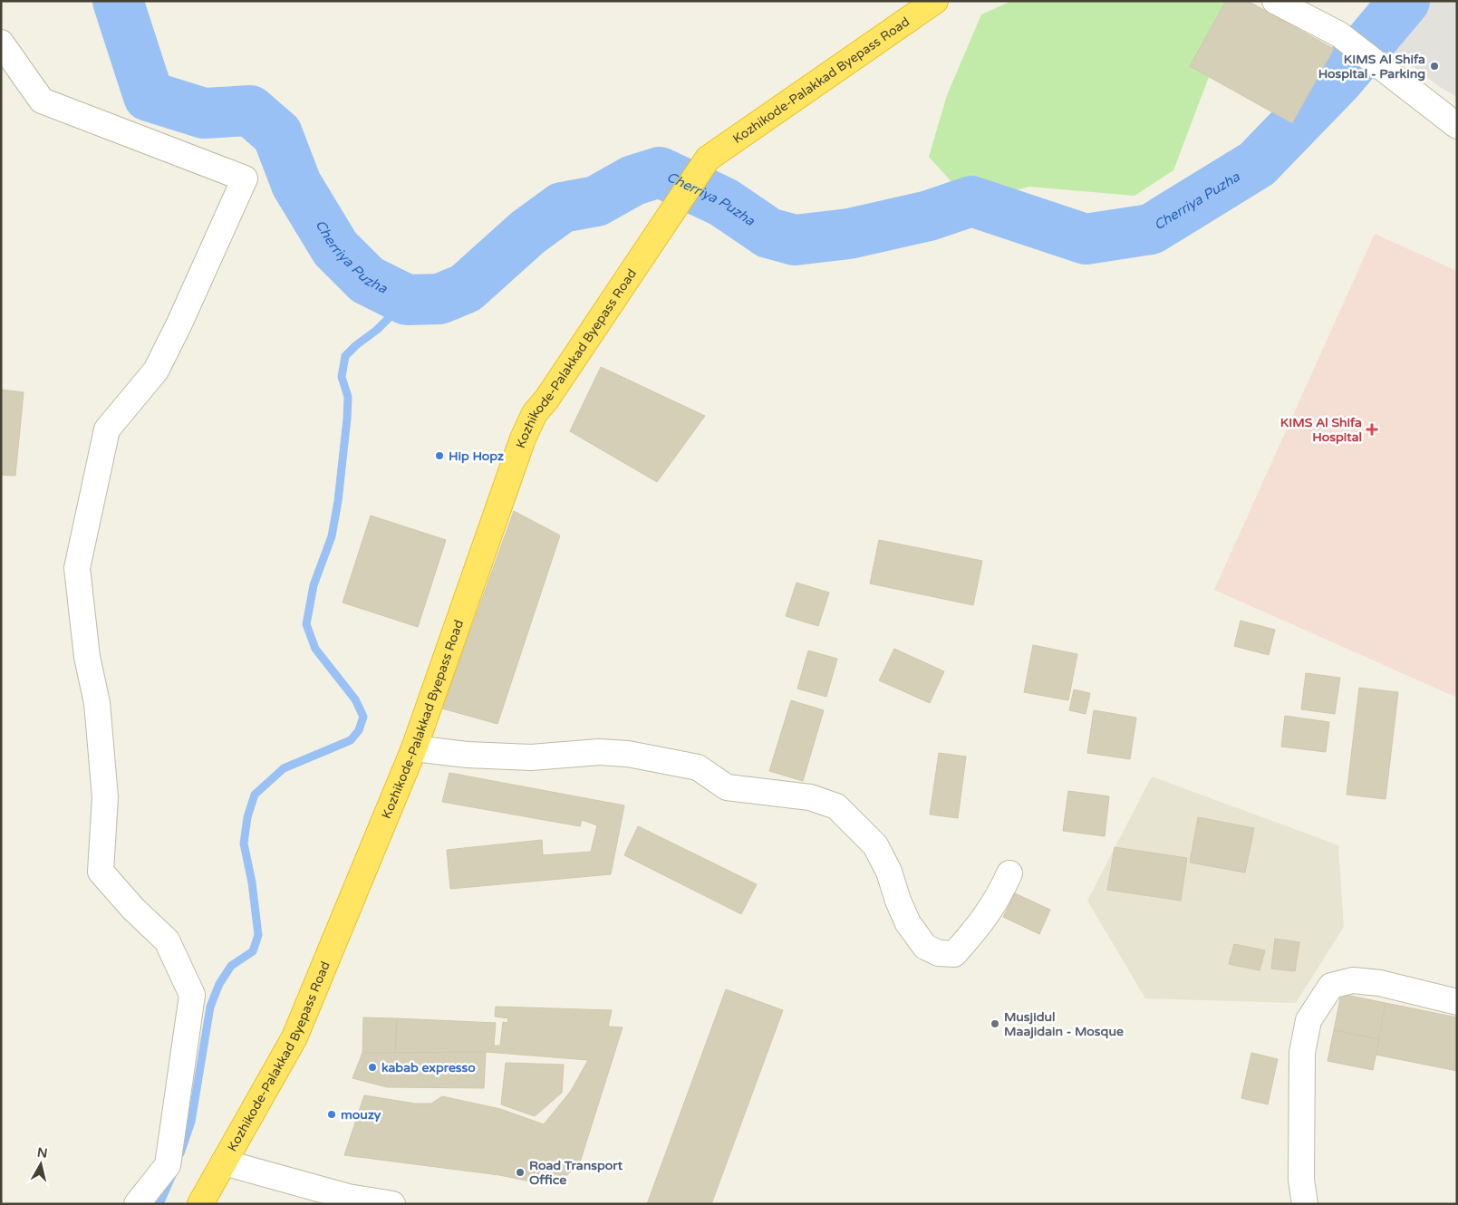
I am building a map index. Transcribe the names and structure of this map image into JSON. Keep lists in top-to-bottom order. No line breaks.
{"streets":{"highway":["Kozhikode-Palakkad Byepass Road"]},"water":["Cherriya Puzha"],"places":{"other":["KIMS Al Shifa Hospital - Parking","Hip Hopz","Musjidul Maajidain - Mosque","kabab expresso","mouzy","Road Transport Office"],"health":["KIMS Al Shifa Hospital"]},"north":"top"}
